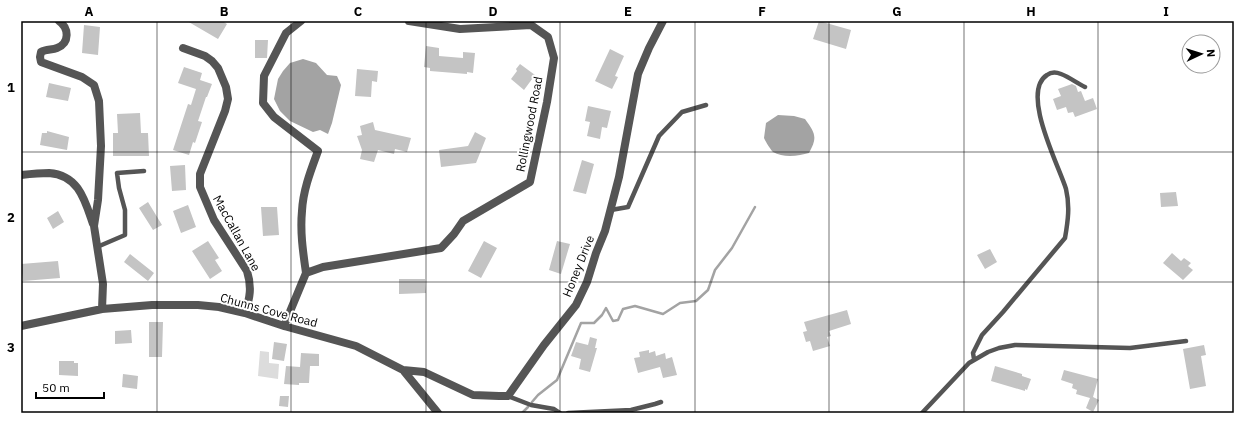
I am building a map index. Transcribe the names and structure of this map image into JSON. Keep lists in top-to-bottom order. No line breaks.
{"streets":{"street":["Rollingwood Road","MacCallan Lane","Honey Drive","Chunns Cove Road"]},"crossings":[["MacCallan Lane","Chunns Cove Road"]],"scale_bar":"50 m","north":"right","grid":{"columns":["A","B","C","D","E","F","G","H","I"],"rows":["1","2","3"]}}
